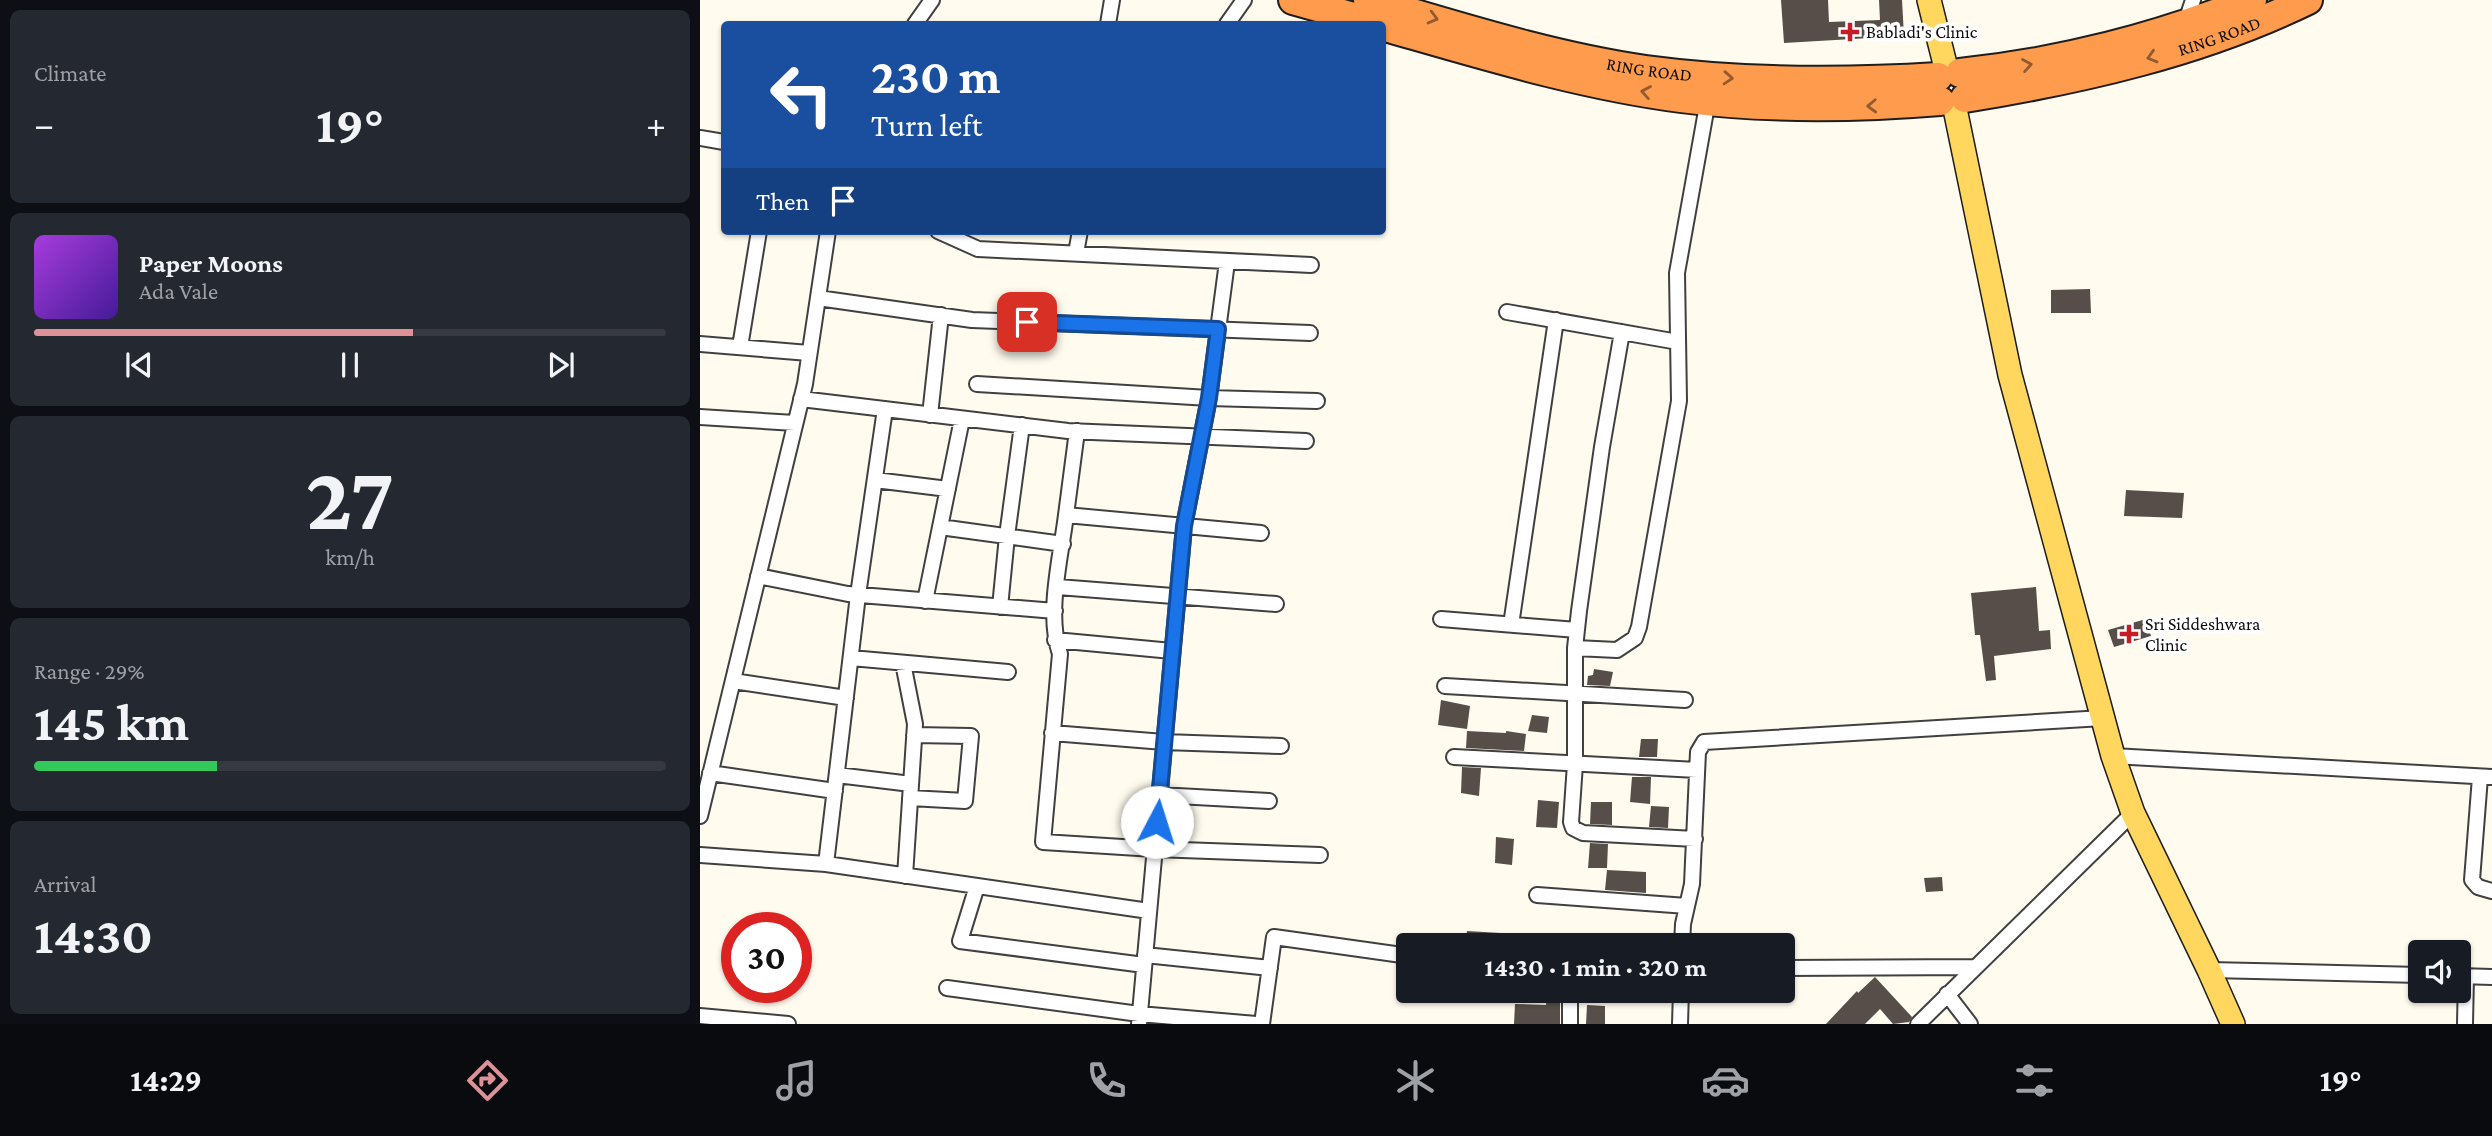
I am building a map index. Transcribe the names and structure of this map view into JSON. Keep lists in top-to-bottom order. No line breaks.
{"streets":{"highway":["RING ROAD"]},"places":{"health":["Babladi's Clinic","Sri Siddeshwara Clinic"]},"page":{"tile":["Climate",["27","km/h"],["Range · 29%","145 km"],["Arrival","14:30"]],"turn":["230 m","Turn left"],"heat":["−","19°","+"],"then":"Then","song":["Paper Moons","Ada Vale"],"limit":"30","trip":"14:30 · 1 min · 320 m","tabs":["14:29","19°"]}}
